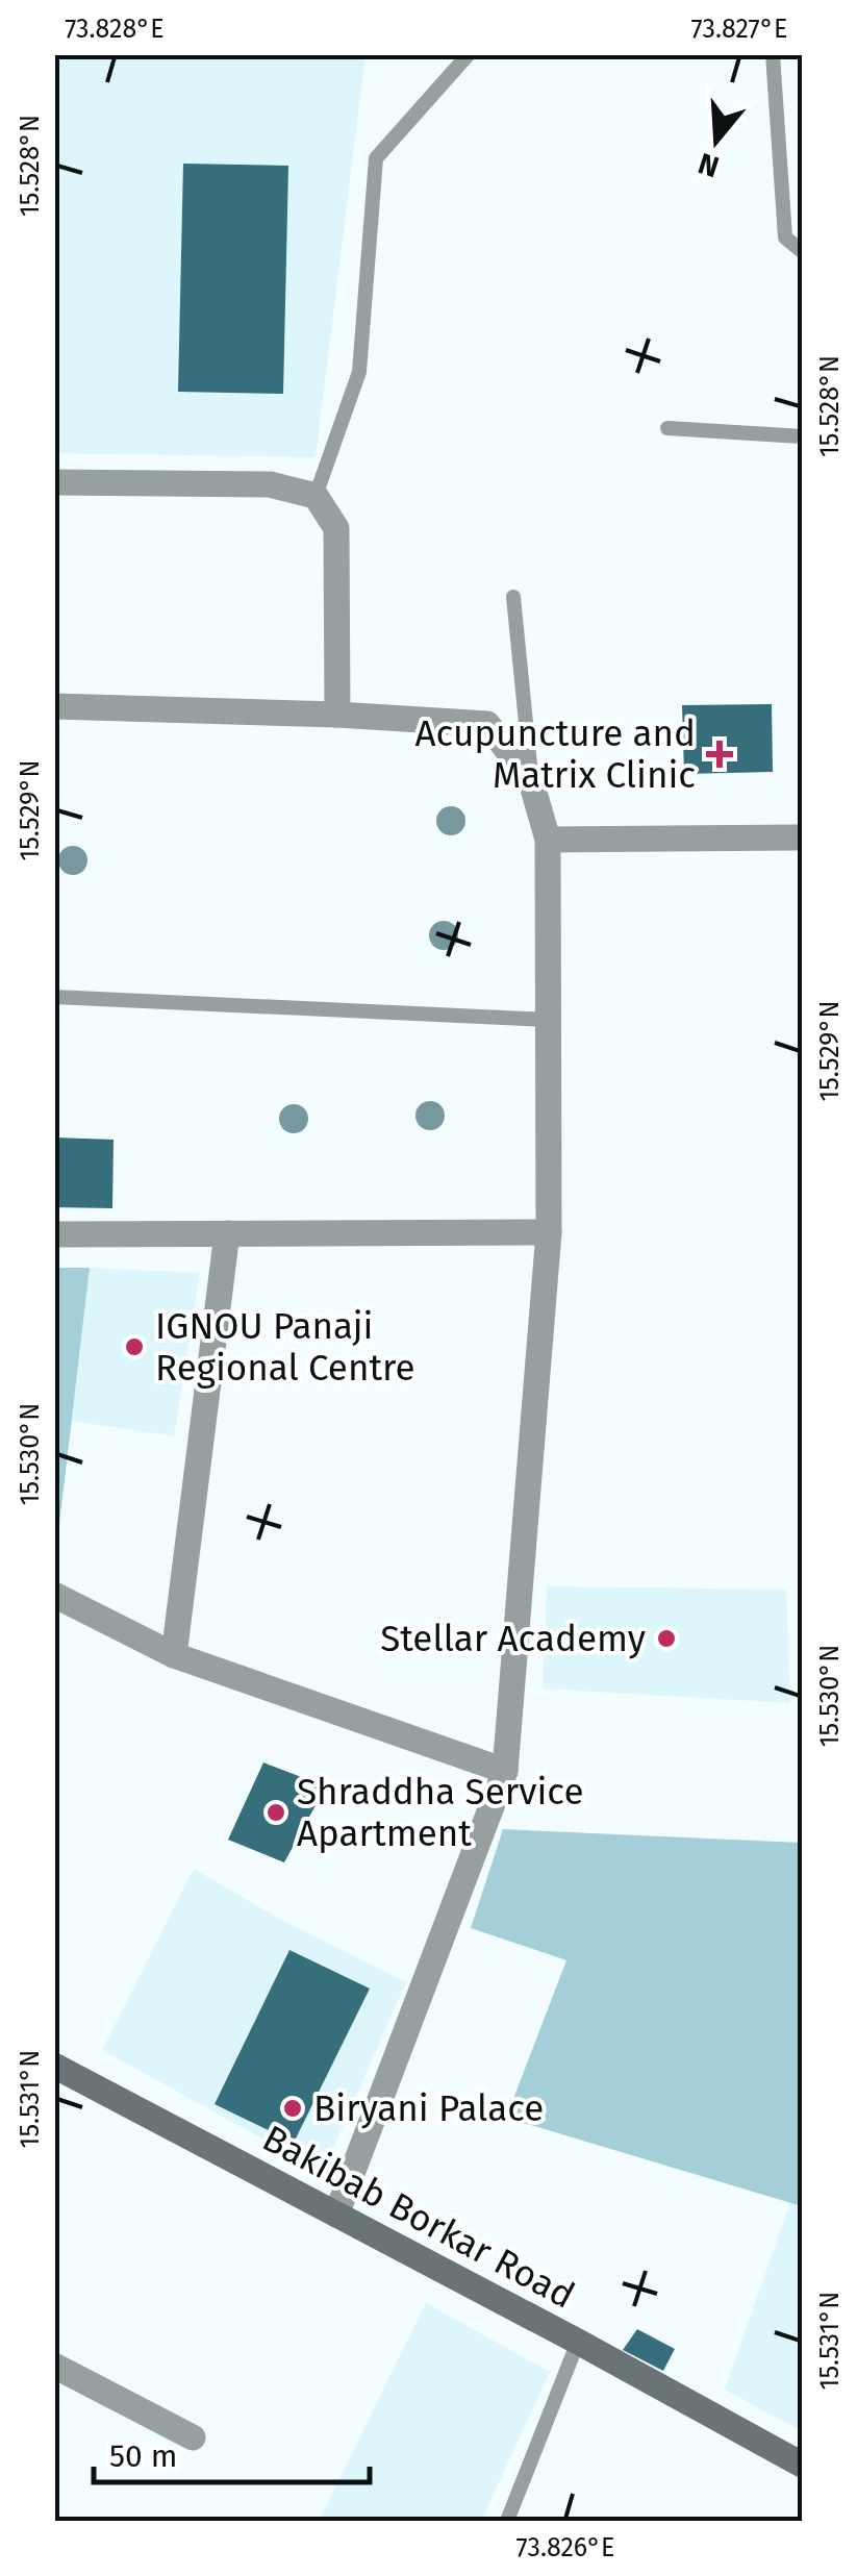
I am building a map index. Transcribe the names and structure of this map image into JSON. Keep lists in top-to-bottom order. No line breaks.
{"streets":{"street":["Bakibab Borkar Road"]},"places":{"health":["Acupuncture and Matrix Clinic"],"other":["IGNOU Panaji Regional Centre","Stellar Academy","Shraddha Service Apartment","Biryani Palace"]},"scale_bar":"50 m","north":"bottom","coordinates":["73.828°E","73.827°E","15.528°N","15.529°N","15.530°N","15.531°N","73.826°E"]}
